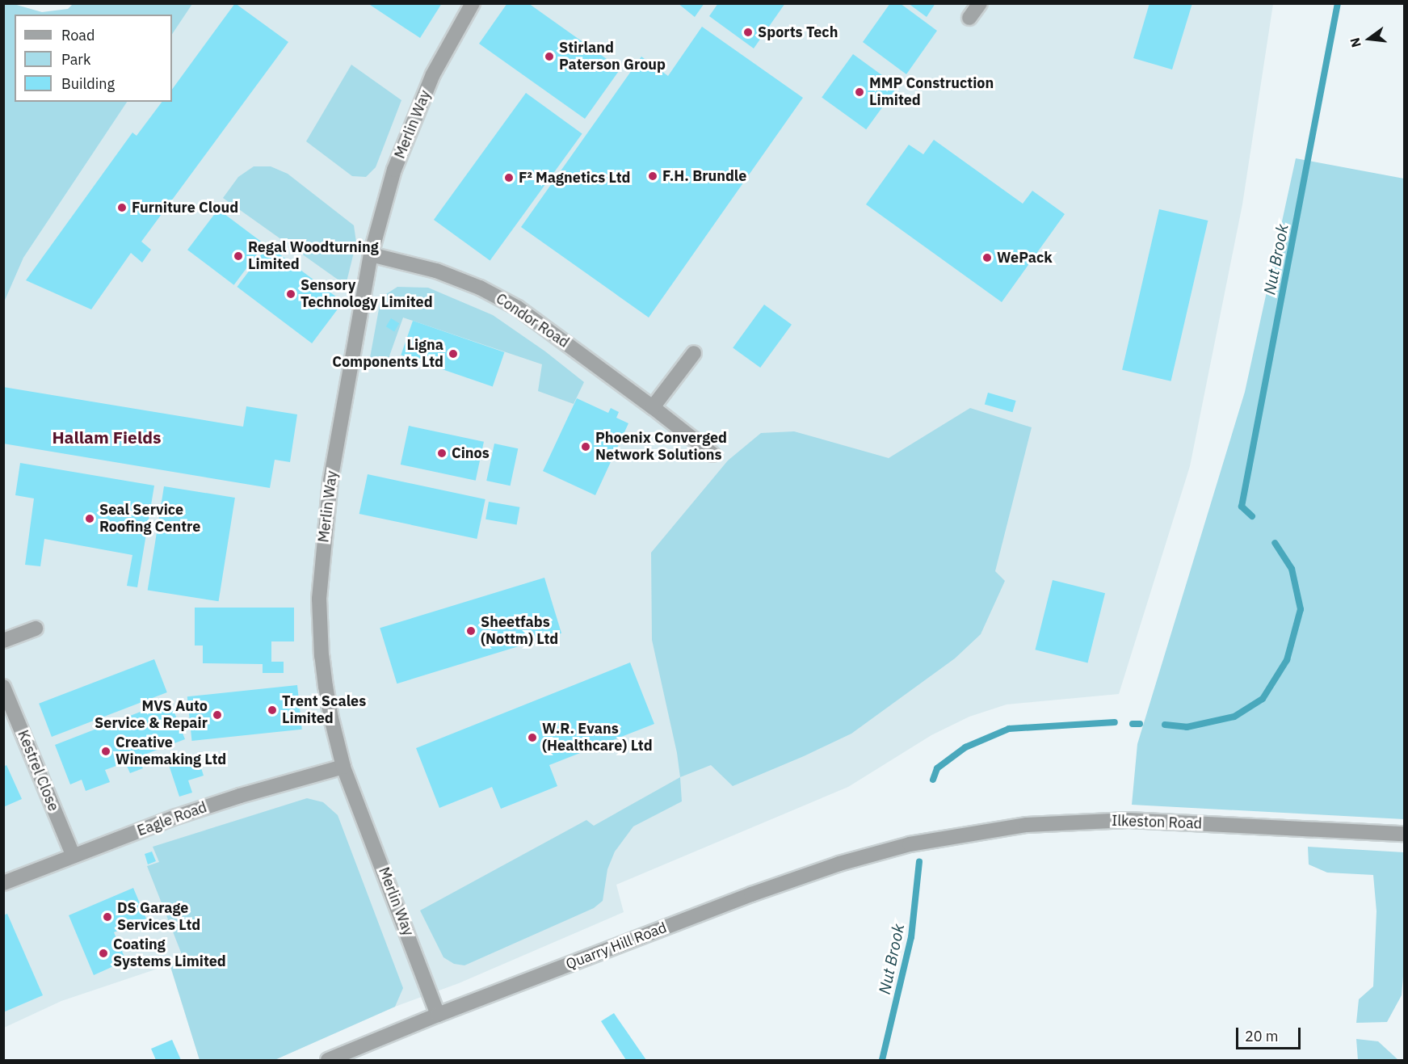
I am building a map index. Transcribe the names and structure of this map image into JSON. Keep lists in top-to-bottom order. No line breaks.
{"streets":{"street":["Merlin Way","Condor Road","Kestrel Close","Eagle Road","Ilkeston Road","Quarry Hill Road"]},"crossings":[["Merlin Way","Condor Road"],["Merlin Way","Eagle Road"],["Merlin Way","Quarry Hill Road"],["Kestrel Close","Eagle Road"],["Ilkeston Road","Quarry Hill Road"]],"districts":["Hallam Fields"],"water":["Nut Brook"],"places":["Sports Tech","Stirland Paterson Group","MMP Construction Limited","F.H. Brundle","F² Magnetics Ltd","Furniture Cloud","Regal Woodturning Limited","WePack","Sensory Technology Limited","Ligna Components Ltd","Phoenix Converged Network Solutions","Cinos","Seal Service Roofing Centre","Sheetfabs (Nottm) Ltd","Trent Scales Limited","MVS Auto Service & Repair","W.R. Evans (Healthcare) Ltd","Creative Winemaking Ltd","DS Garage Services Ltd","Coating Systems Limited"],"legend":["Road","Park","Building"],"scale_bar":"20 m","north":"left"}
